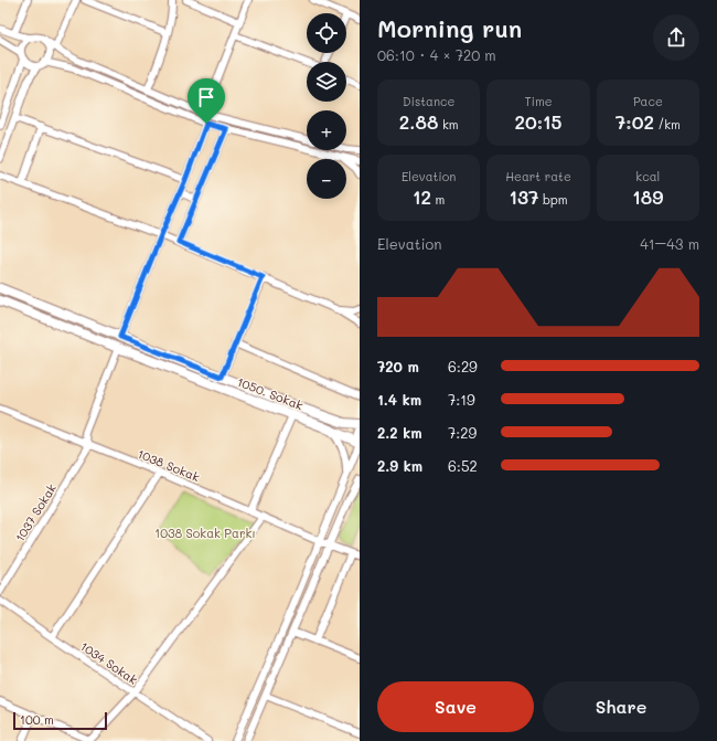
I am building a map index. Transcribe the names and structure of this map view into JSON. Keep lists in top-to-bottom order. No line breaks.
{"streets":{"street":["1050. Sokak","1038 Sokak","1037 Sokak","1034 Sokak"]},"crossings":[["1038 Sokak","1037 Sokak"]],"parks":["1038 Sokak Parkı"],"scale_bar":"100 m","page":{"heading":["Morning run","06:10 · 4 × 720 m"],"map_buttons":["+","−"],"stats":[["Distance","2.88 km"],["Time","20:15"],["Pace","7:02 /km"],["Elevation","12 m"],["Heart rate","137 bpm"],["kcal","189"]],"chart":["Elevation","41–43 m"],"list":[{"name":"720 m","note":"6:29"},{"name":"1.4 km","note":"7:19"},{"name":"2.2 km","note":"7:29"},{"name":"2.9 km","note":"6:52"}],"buttons":["Save","Share"],"scale":"100 m"}}
